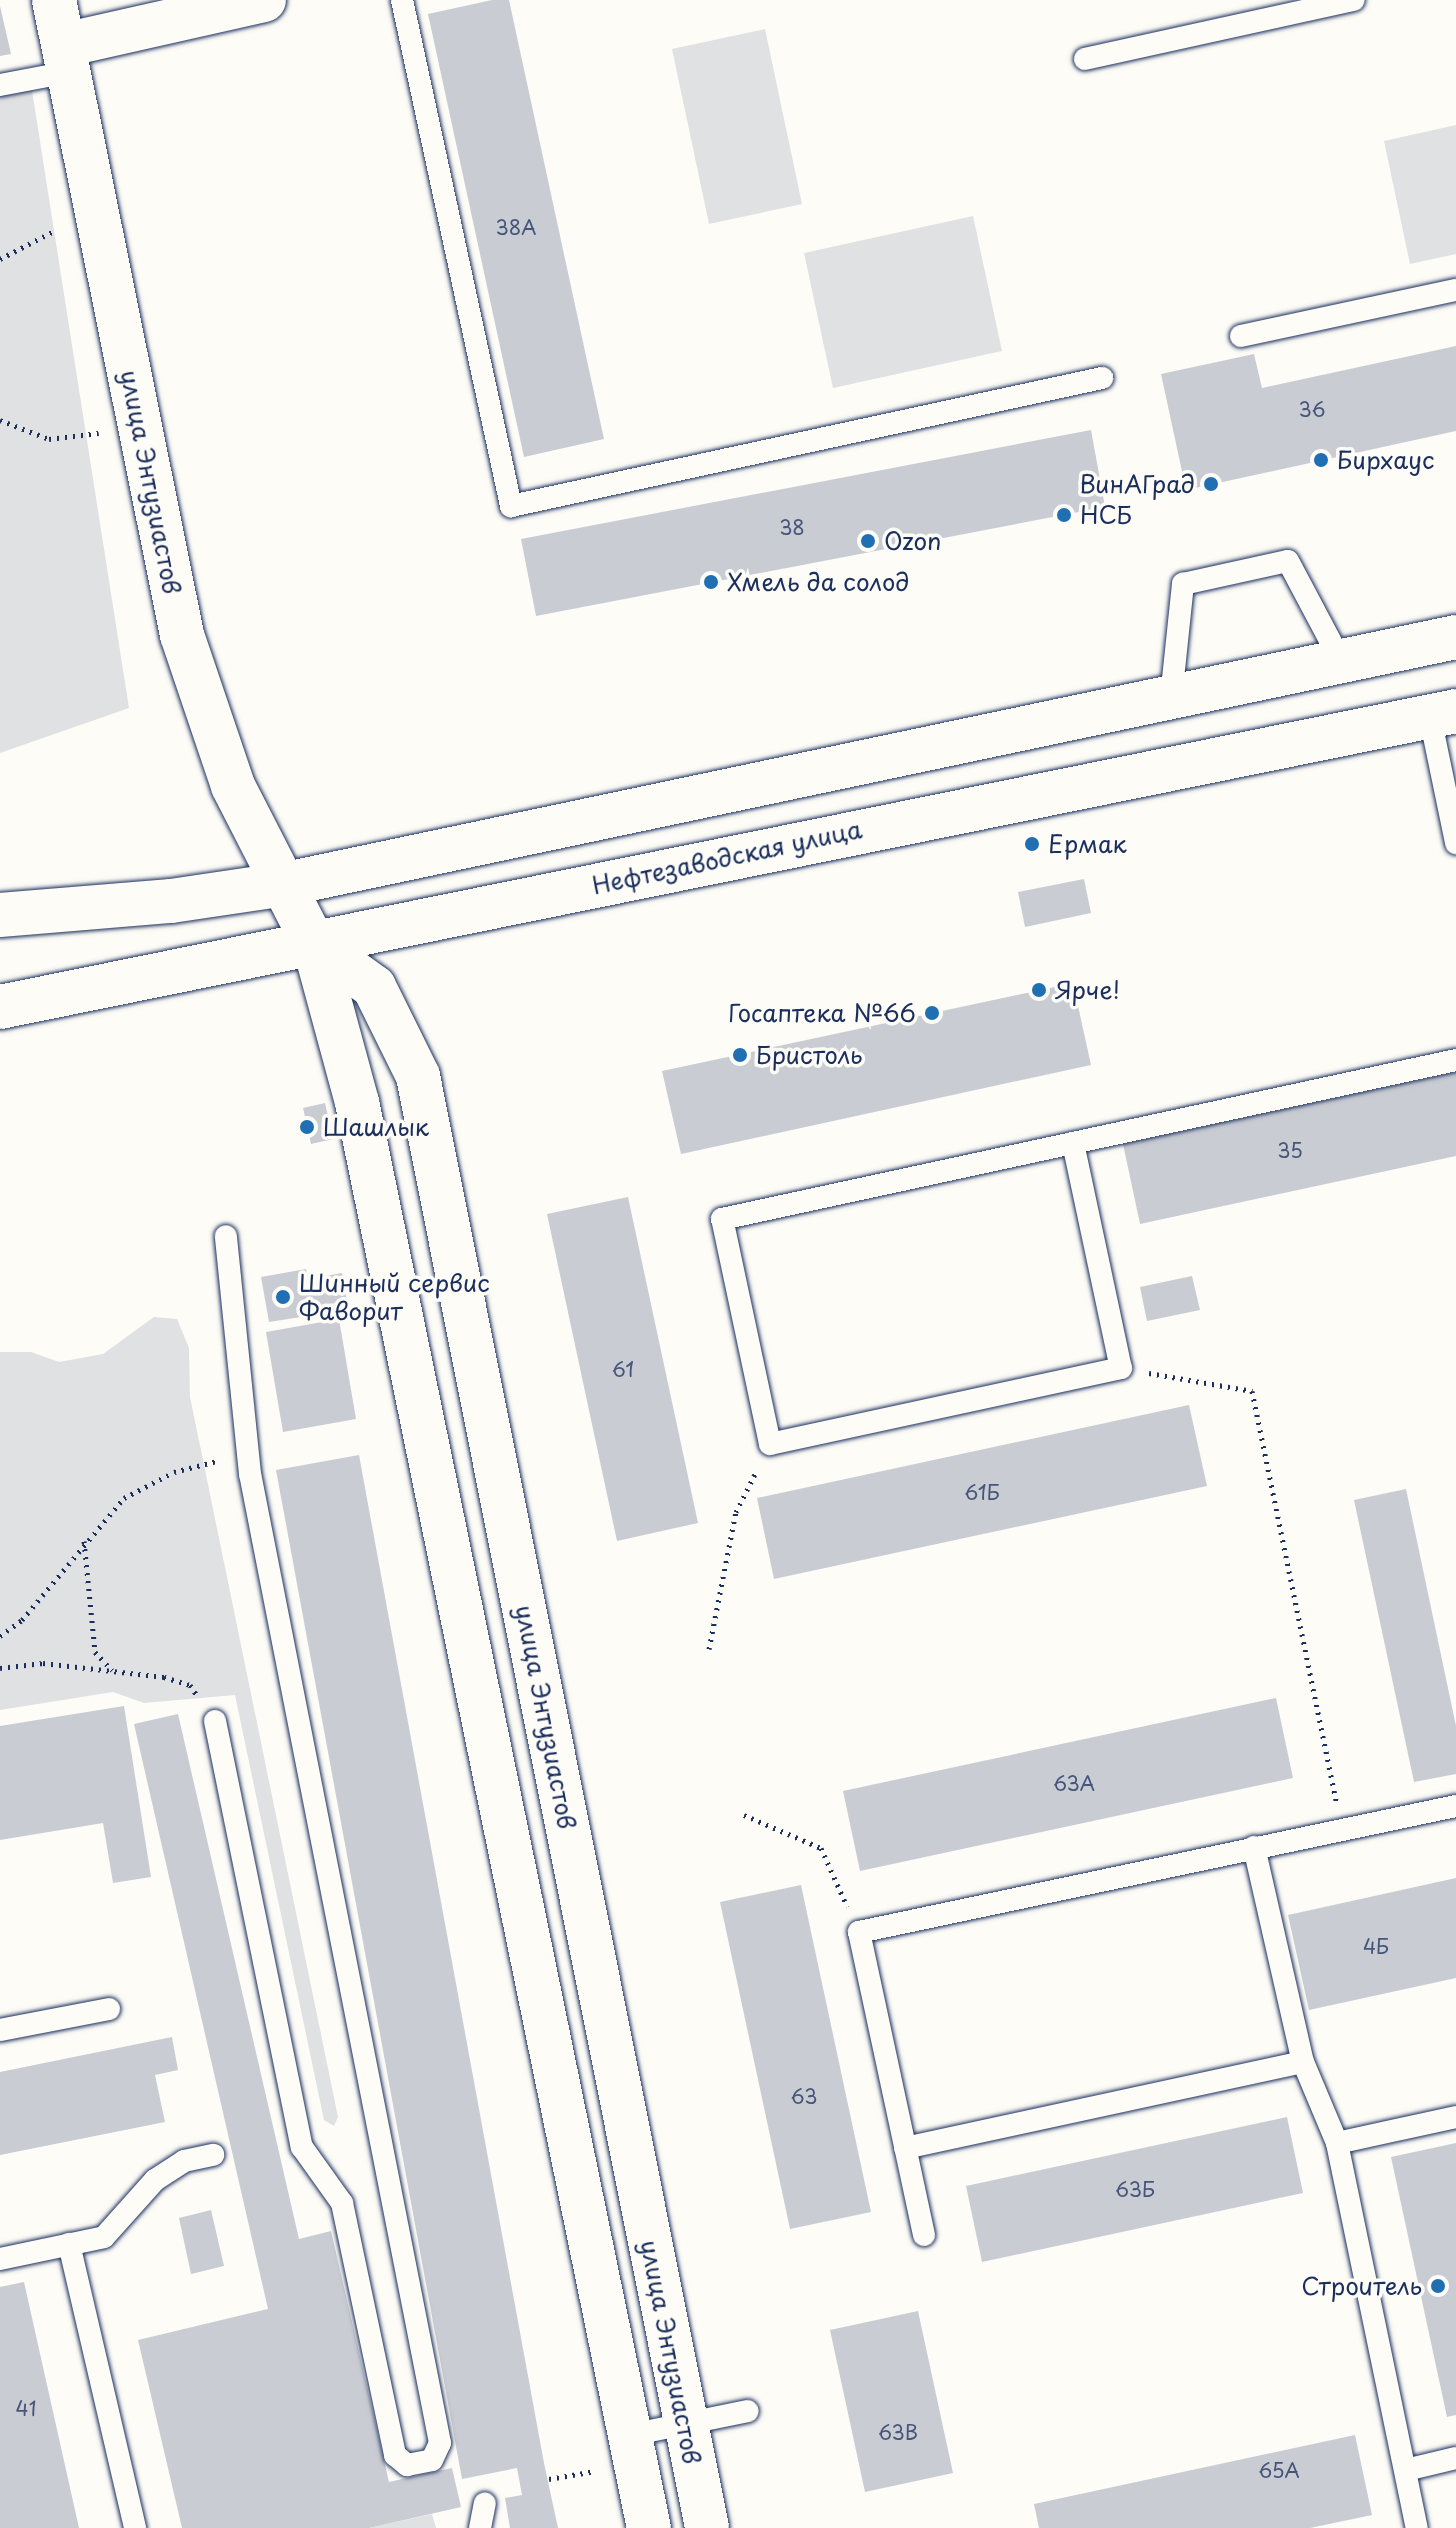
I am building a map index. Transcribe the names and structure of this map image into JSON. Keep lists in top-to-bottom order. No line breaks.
{"streets":{"main road":["улица Энтузиастов","Нефтезаводская улица"]},"crossings":[["улица Энтузиастов","Нефтезаводская улица"]],"places":["Бирхаус","ВинАГрад","НСБ","Ozon","Хмель да солод","Ермак","Ярче!","Госаптека №66","Бристоль","Шашлык","Шинный сервис Фаворит","Строитель"],"house_numbers":["38А","36","38","35","61","61Б","63А","4Б","63","63Б","41","63В","65А"]}
